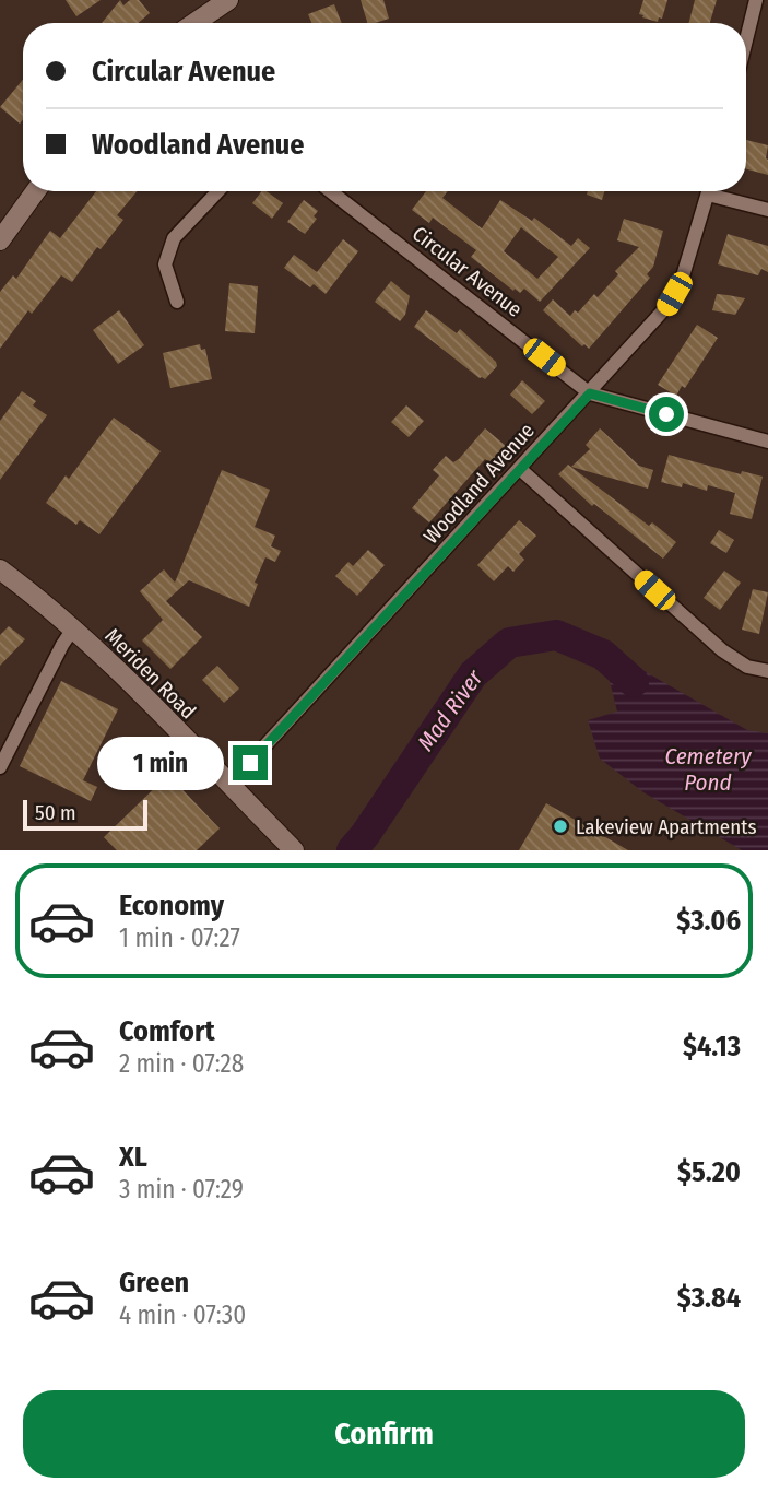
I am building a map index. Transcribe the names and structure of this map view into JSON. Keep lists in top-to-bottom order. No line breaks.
{"streets":{"main road":["Meriden Road"],"street":["Circular Avenue","Woodland Avenue"]},"crossings":[["Circular Avenue","Woodland Avenue"],["Woodland Avenue","Meriden Road"]],"water":["Mad River","Cemetery Pond"],"places":["Lakeview Apartments"],"scale_bar":"50 m","page":{"banner":["Circular Avenue","Woodland Avenue"],"bubble":"1 min","scale":"50 m","list":[{"name":"Economy","note":"1 min · 07:27","value":"$3.06"},{"name":"Comfort","note":"2 min · 07:28","value":"$4.13"},{"name":"XL","note":"3 min · 07:29","value":"$5.20"},{"name":"Green","note":"4 min · 07:30","value":"$3.84"}],"buttons":"Confirm"}}
